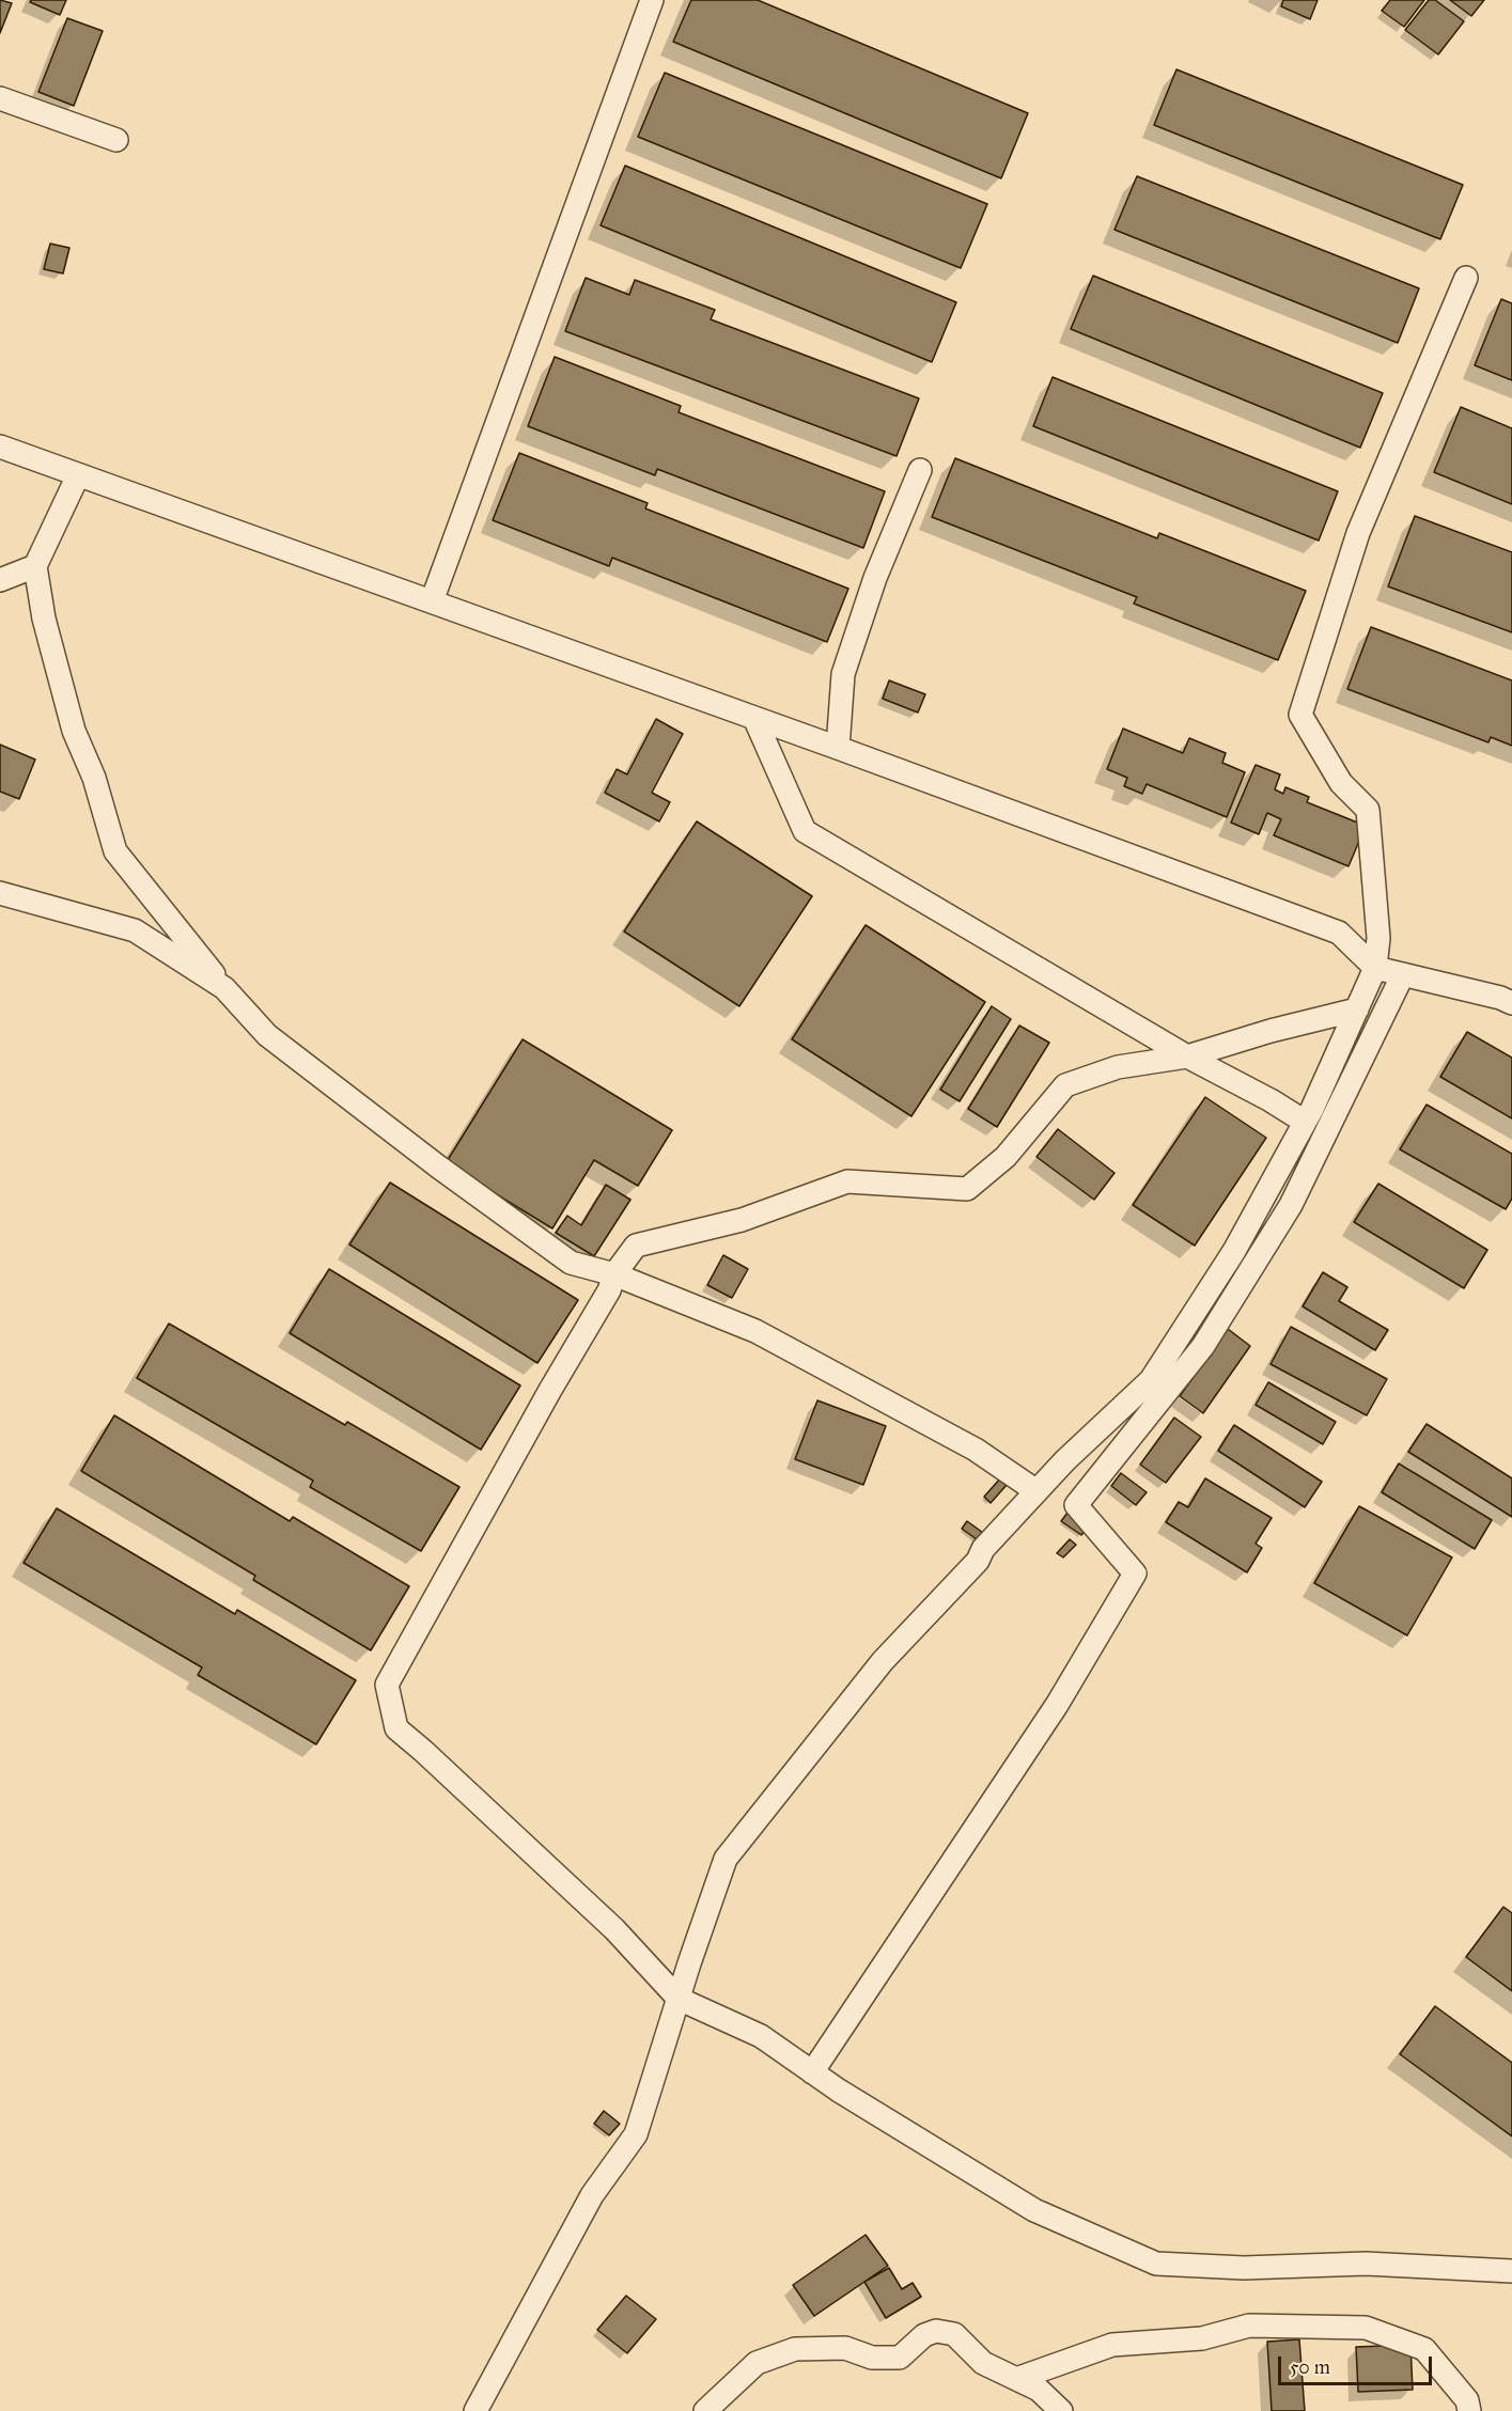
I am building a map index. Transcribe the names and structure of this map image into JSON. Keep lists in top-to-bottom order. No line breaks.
{"scale_bar":"50 m"}
